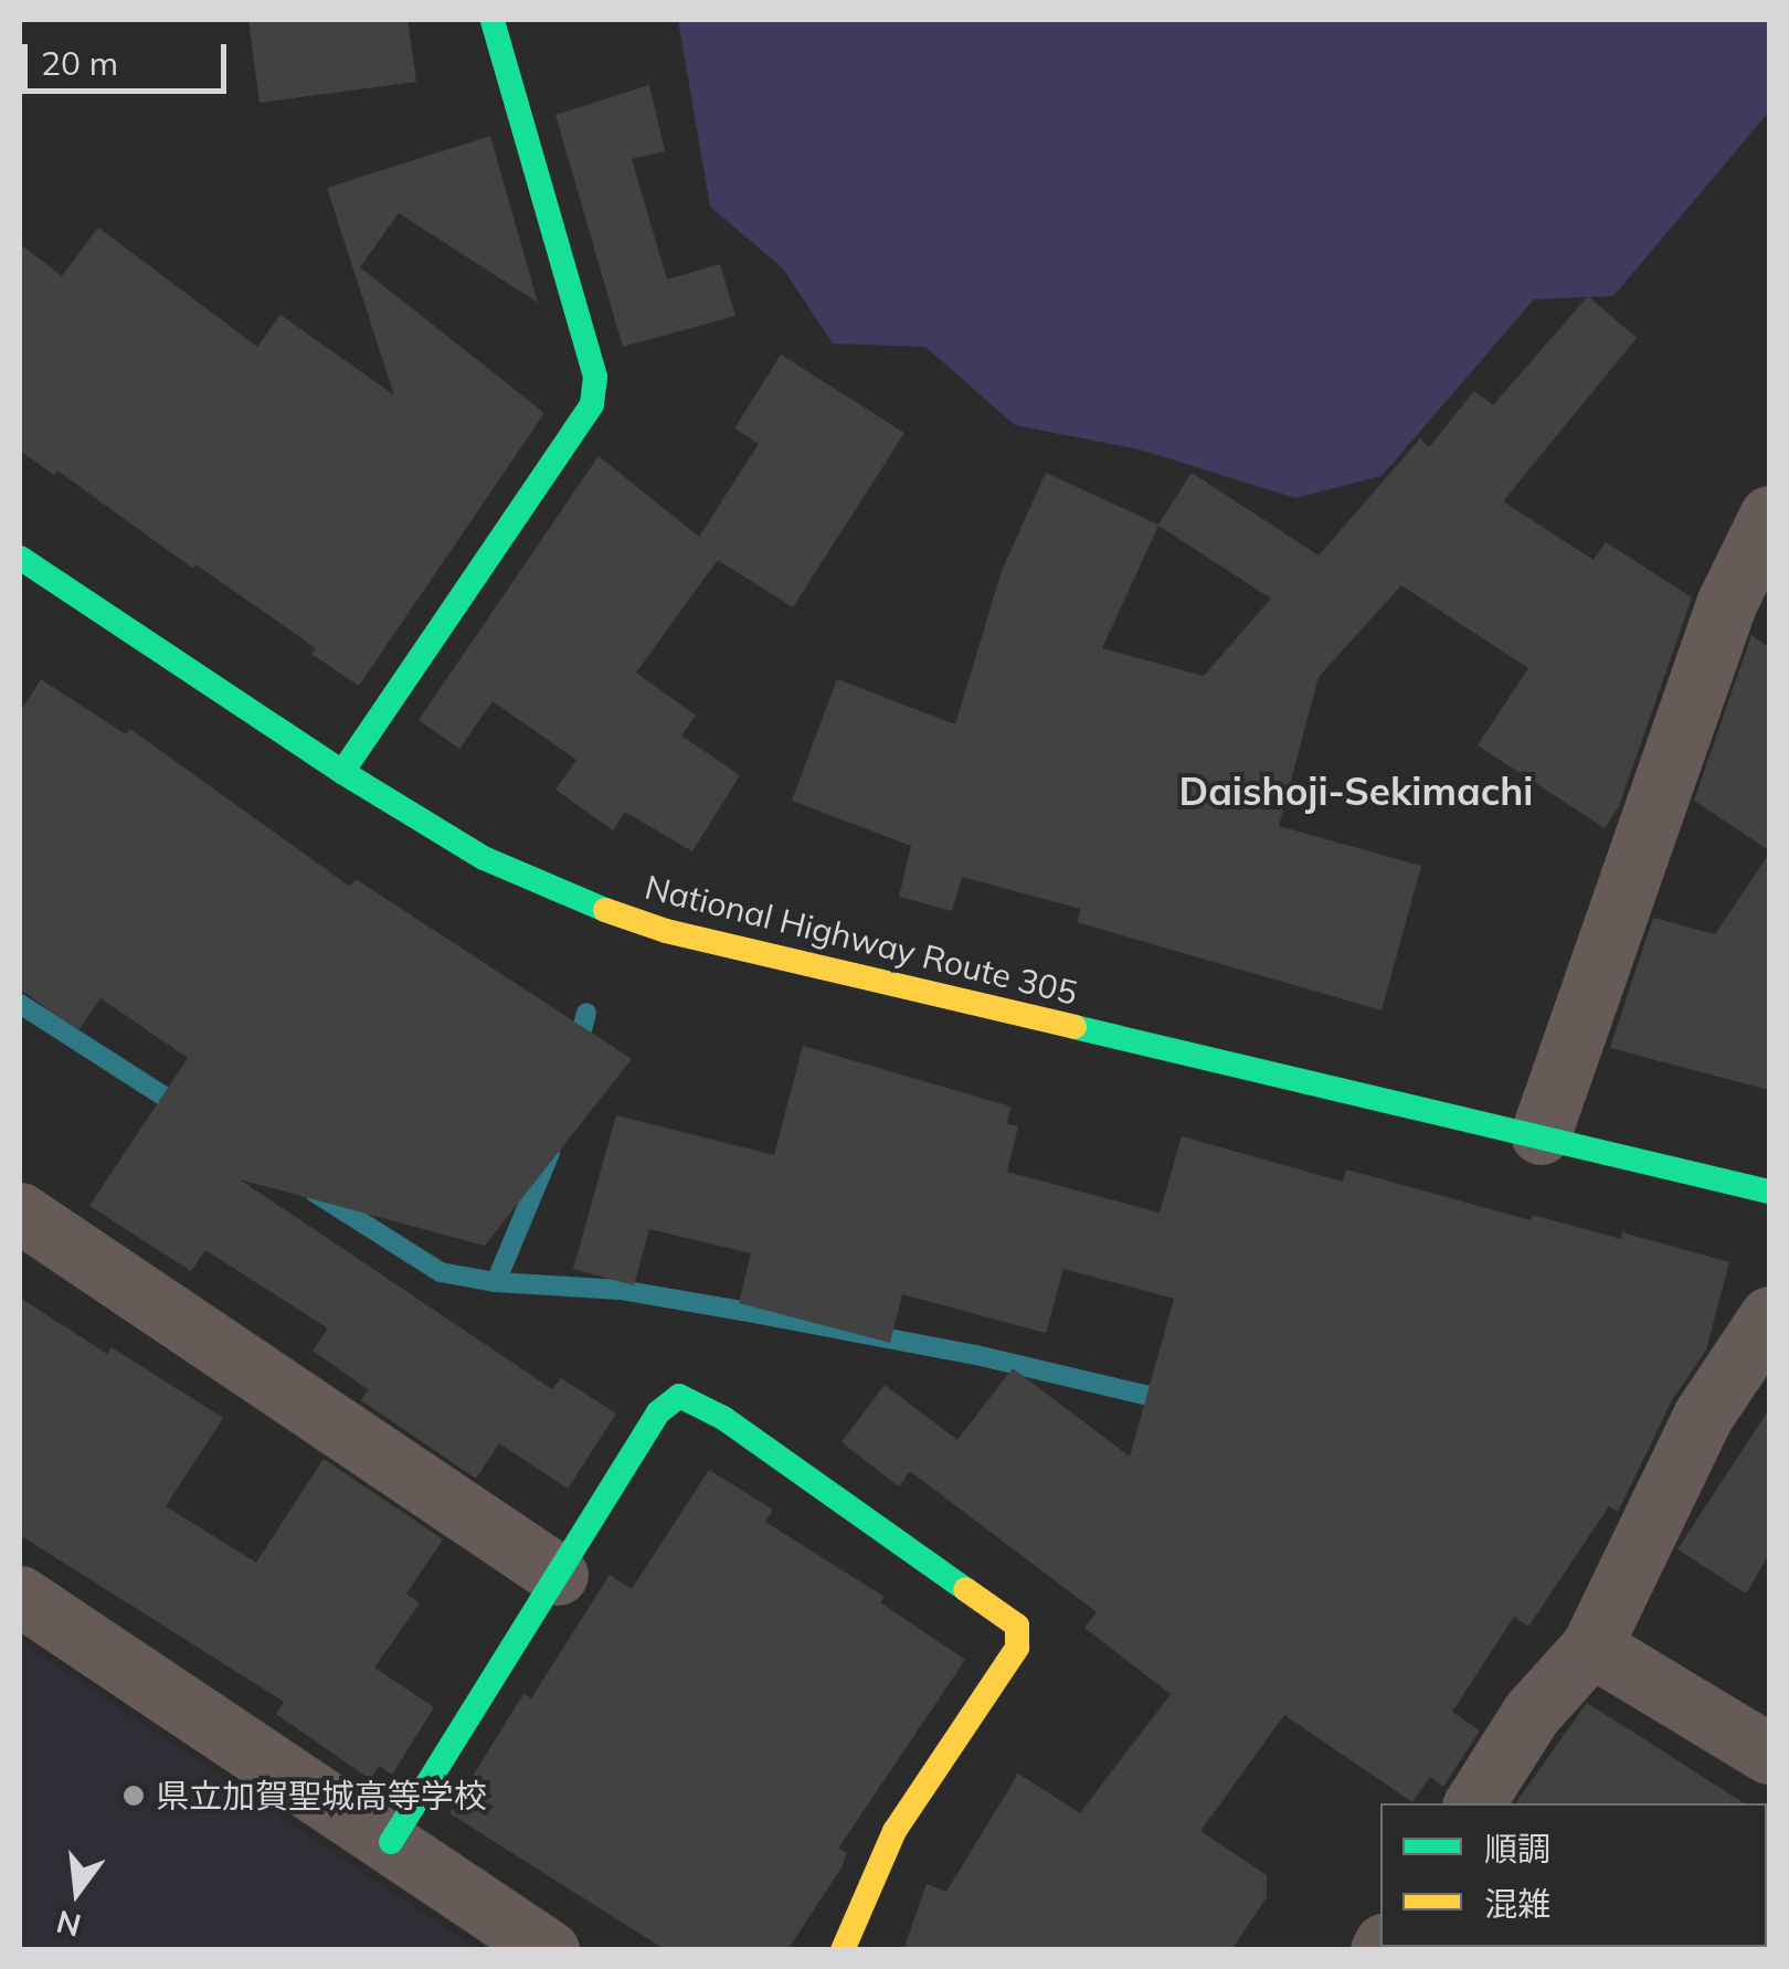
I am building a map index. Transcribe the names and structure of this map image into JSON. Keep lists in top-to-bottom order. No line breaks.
{"streets":{"main road":["National Highway Route 305"]},"districts":["Daishoji-Sekimachi"],"places":["県立加賀聖城高等学校"],"legend":["順調","混雑"],"scale_bar":"20 m","north":"bottom"}
